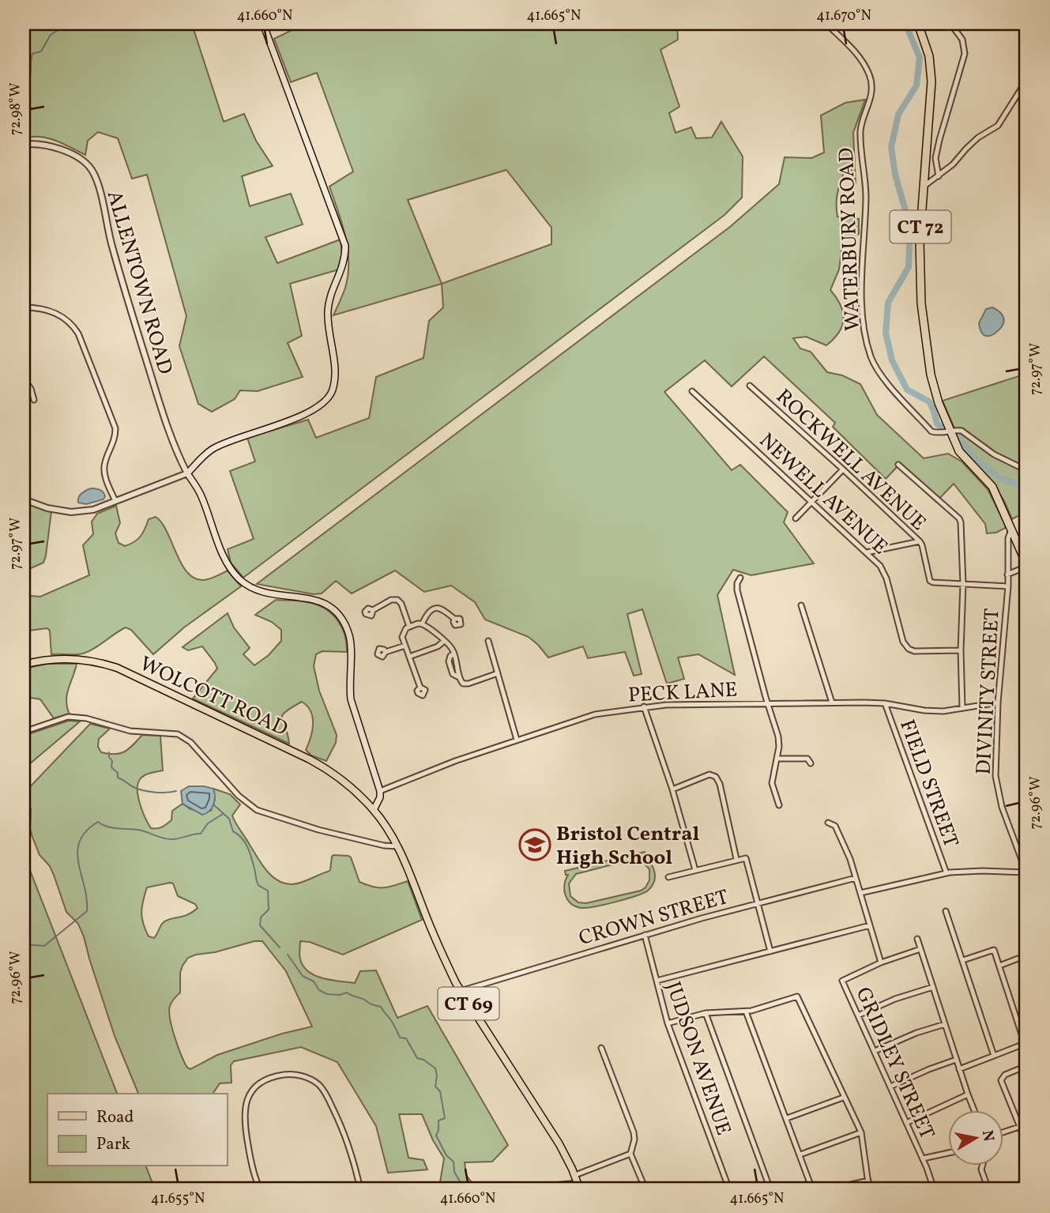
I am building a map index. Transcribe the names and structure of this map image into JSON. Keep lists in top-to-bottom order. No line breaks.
{"streets":{"highway":["CT 72"],"main road":["WOLCOTT ROAD","CT 69"],"street":["WATERBURY ROAD","ALLENTOWN ROAD","ROCKWELL AVENUE","NEWELL AVENUE","PECK LANE","DIVINITY STREET","FIELD STREET","CROWN STREET","JUDSON AVENUE","GRIDLEY STREET"]},"crossings":[["CT 72","WATERBURY ROAD"],["CT 72","DIVINITY STREET"],["ROCKWELL AVENUE","DIVINITY STREET"],["PECK LANE","DIVINITY STREET"],["PECK LANE","FIELD STREET"],["WOLCOTT ROAD","CT 69"],["CROWN STREET","CT 69"],["CROWN STREET","JUDSON AVENUE"]],"places":{"school or university":["Bristol Central High School"]},"legend":["Road","Park"],"north":"right","coordinates":["41.660°N","41.665°N","41.670°N","72.98°W","72.97°W","72.96°W","41.655°N"]}
